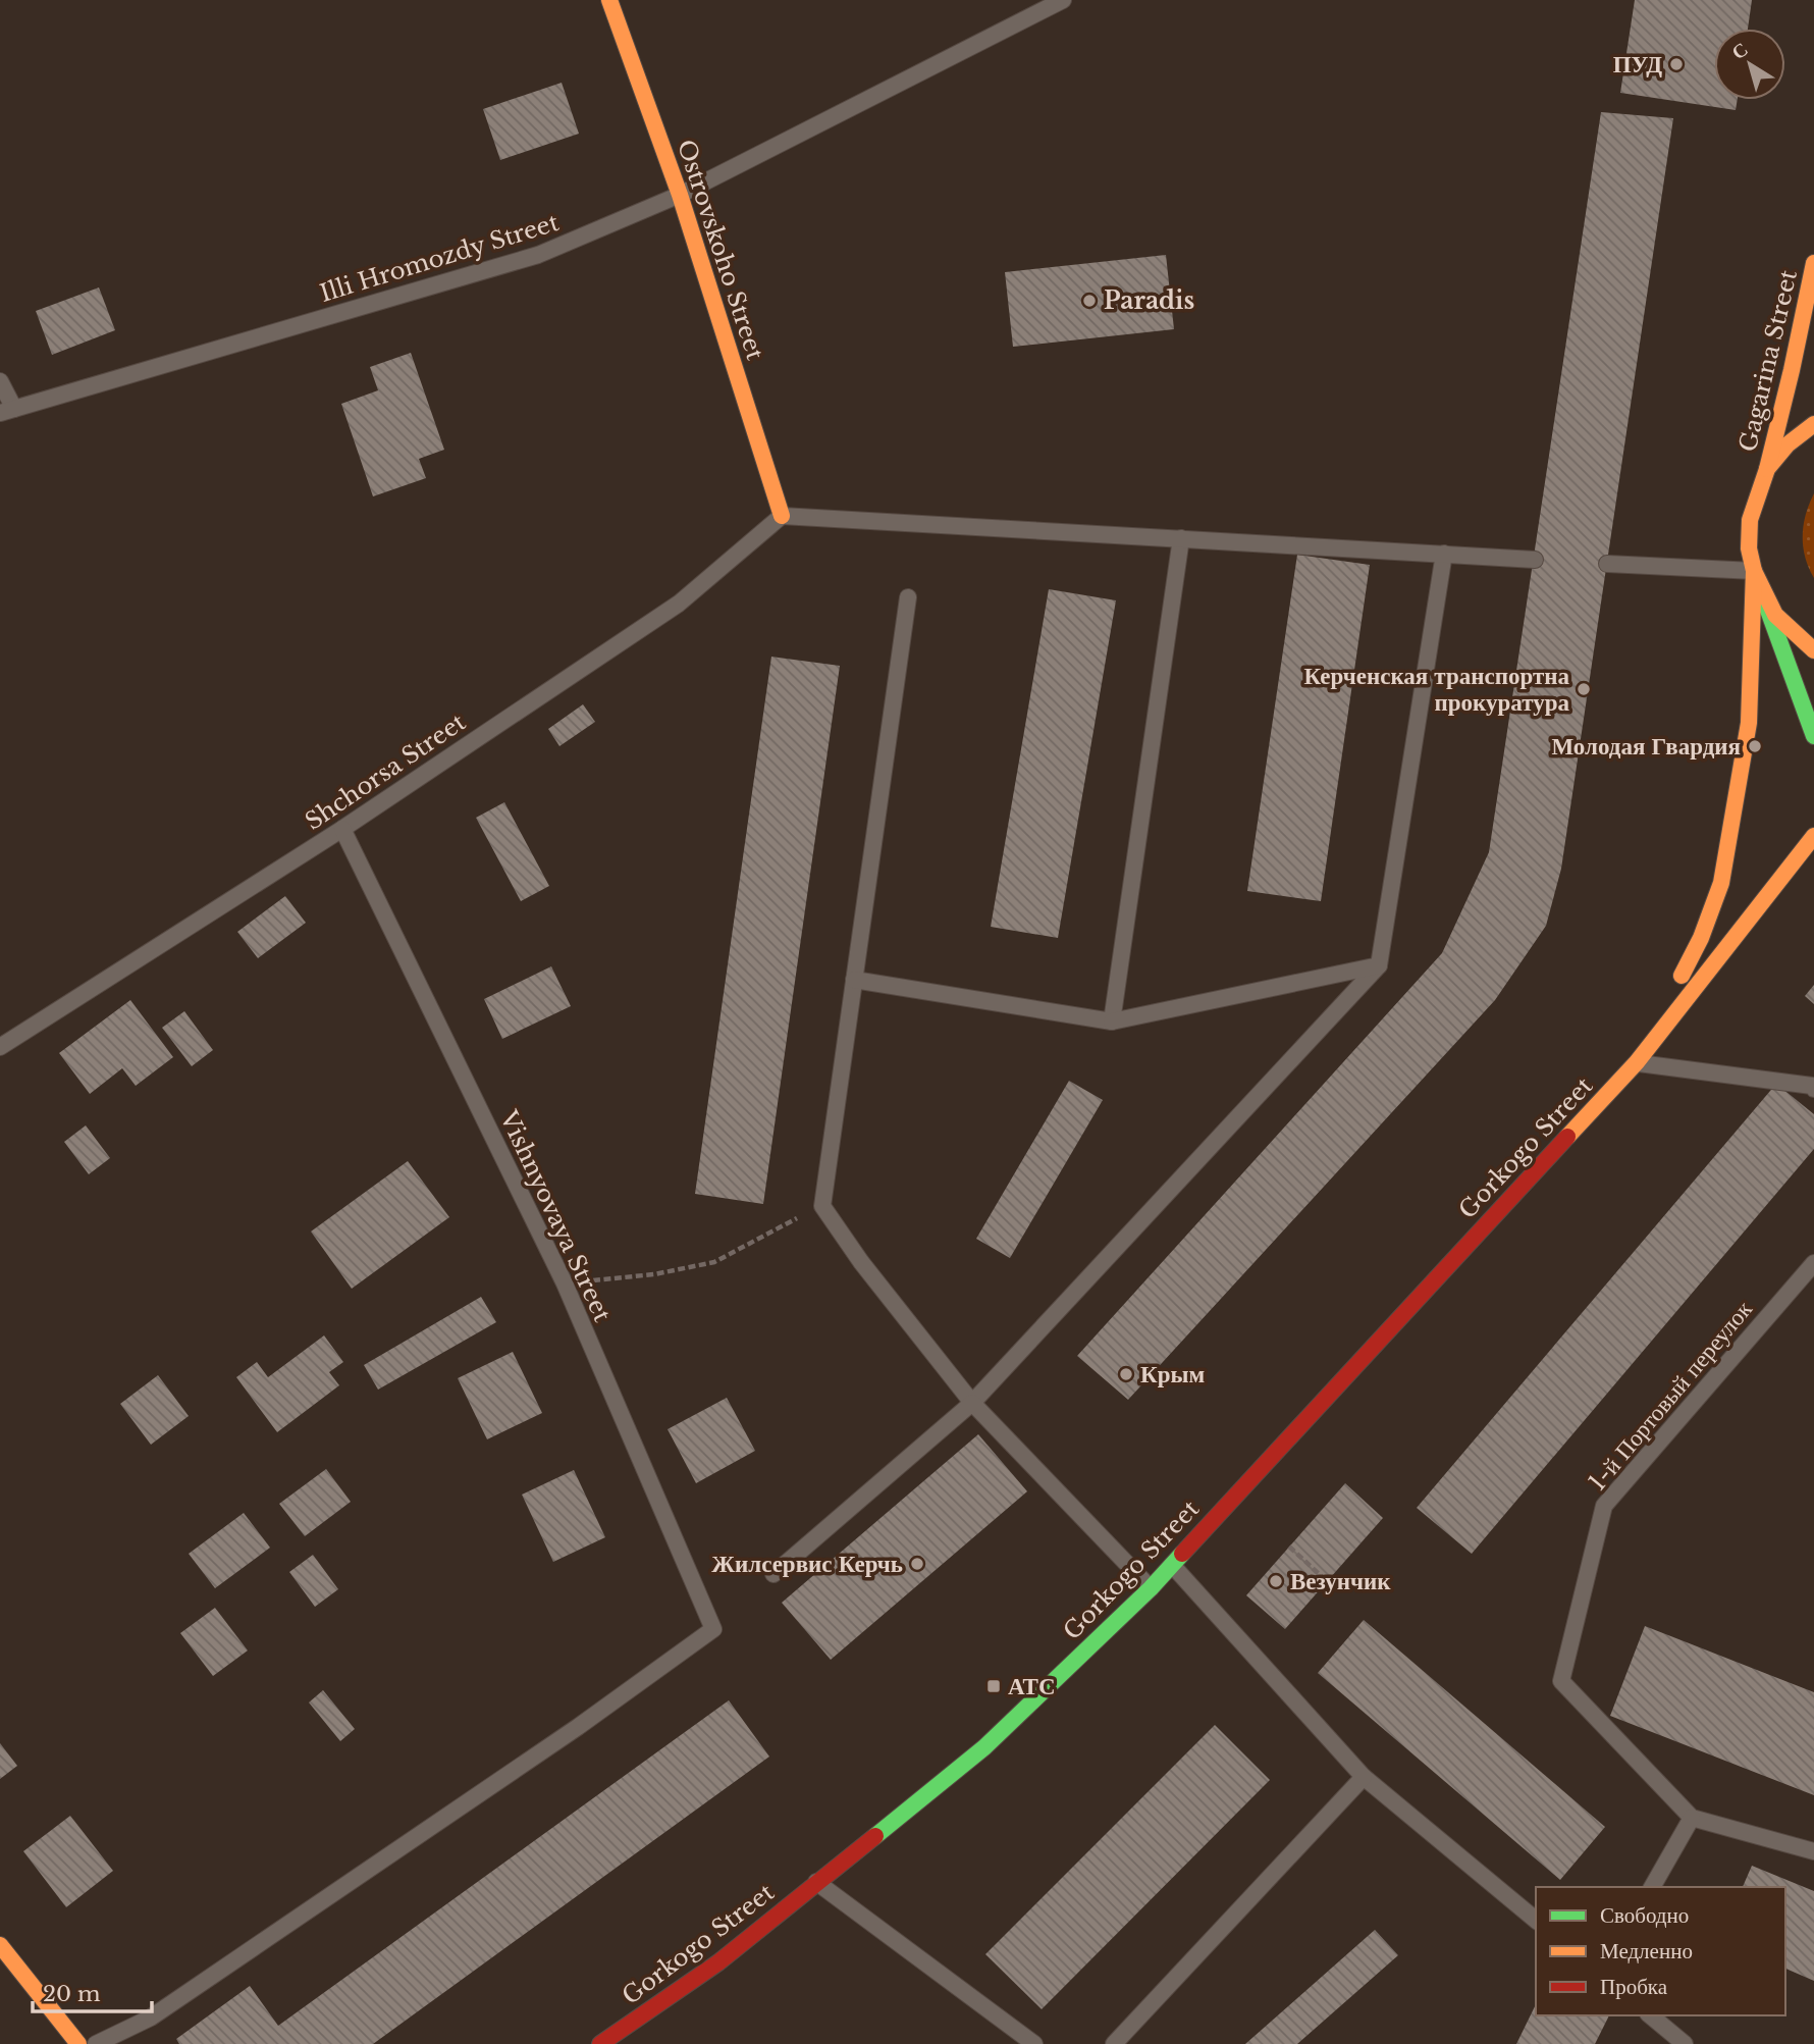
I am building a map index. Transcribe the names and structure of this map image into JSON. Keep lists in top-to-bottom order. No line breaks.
{"streets":{"main road":["Ostrovskoho Street","Gagarina Street","Gorkogo Street"],"lane":["Illi Hromozdy Street","Shchorsa Street","Vishnyovaya Street","1-й Портовый переулок"]},"crossings":[["Ostrovskoho Street","Illi Hromozdy Street"],["Ostrovskoho Street","Shchorsa Street"],["Gagarina Street","Gorkogo Street"],["Shchorsa Street","Vishnyovaya Street"]],"places":{"other":["ПУД","Paradis","Керченская транспортна прокуратура","Молодая Гвардия","Крым","Жилсервис Керчь","Везунчик"],"transit":["АТС"]},"legend":["Свободно","Медленно","Пробка"],"scale_bar":"20 m","north":"top left"}
